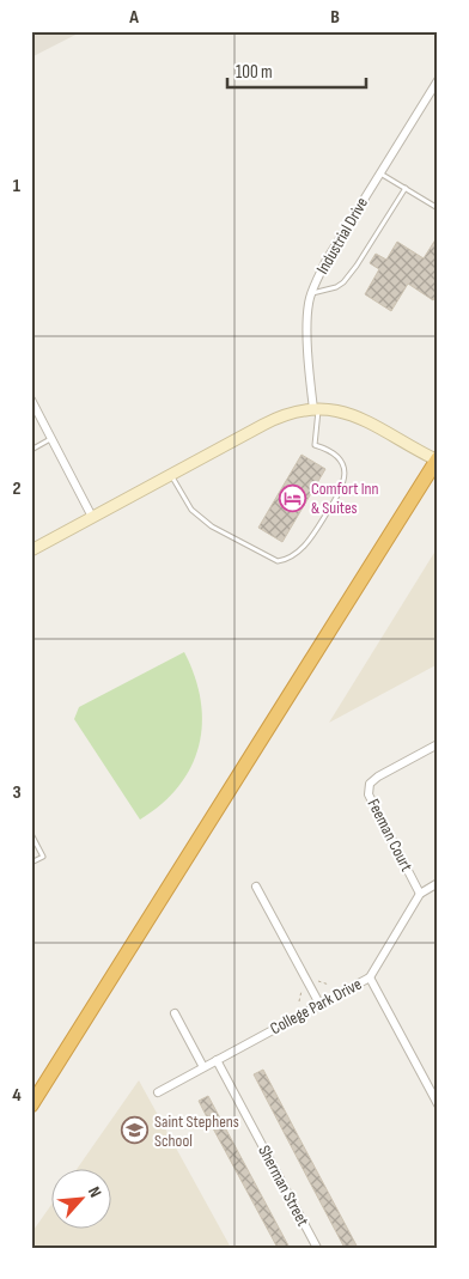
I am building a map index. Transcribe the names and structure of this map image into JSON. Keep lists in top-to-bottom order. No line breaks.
{"streets":{"street":["Industrial Drive","Feeman Court","College Park Drive","Sherman Street"]},"crossings":[["Feeman Court","College Park Drive"],["College Park Drive","Sherman Street"]],"places":{"hotel":["Comfort Inn & Suites"],"school or university":["Saint Stephens School"]},"scale_bar":"100 m","north":"top right","grid":{"columns":["A","B"],"rows":["1","2","3","4"]}}
